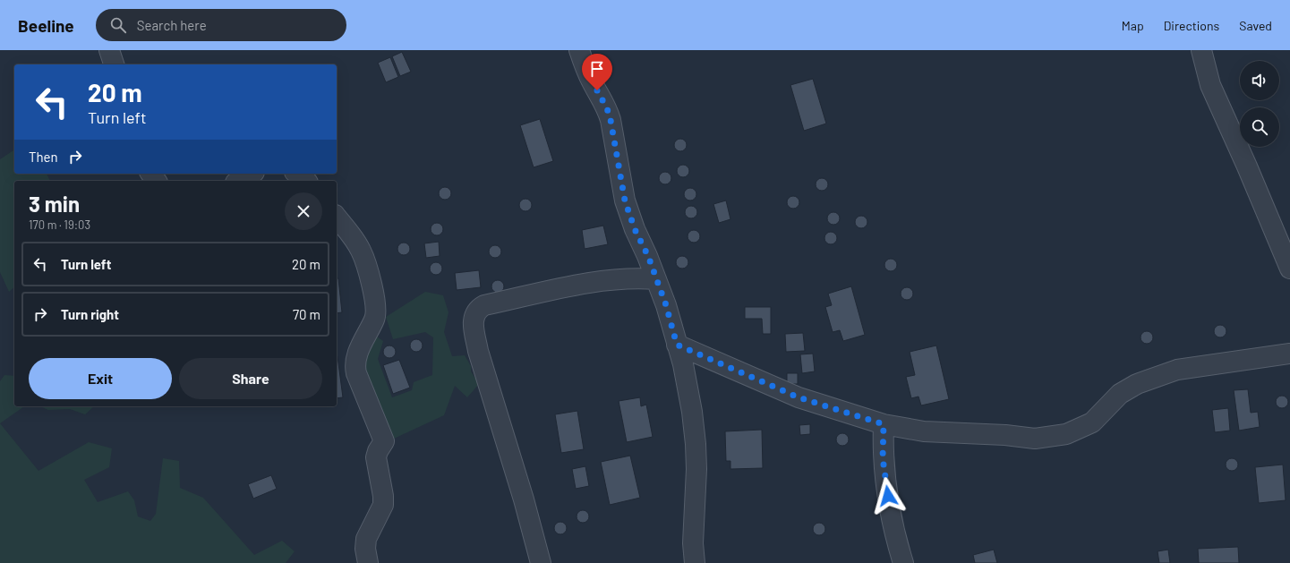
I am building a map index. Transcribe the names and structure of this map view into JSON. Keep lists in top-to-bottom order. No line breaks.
{"page":{"header":"Beeline","search":"Search here","nav":["Map","Directions","Saved"],"turn":["20 m","Turn left"],"then":"Then","heading":["3 min","170 m · 19:03"],"list":[{"name":"Turn left","value":"20 m"},{"name":"Turn right","value":"70 m"}],"buttons":["Exit","Share"]}}
